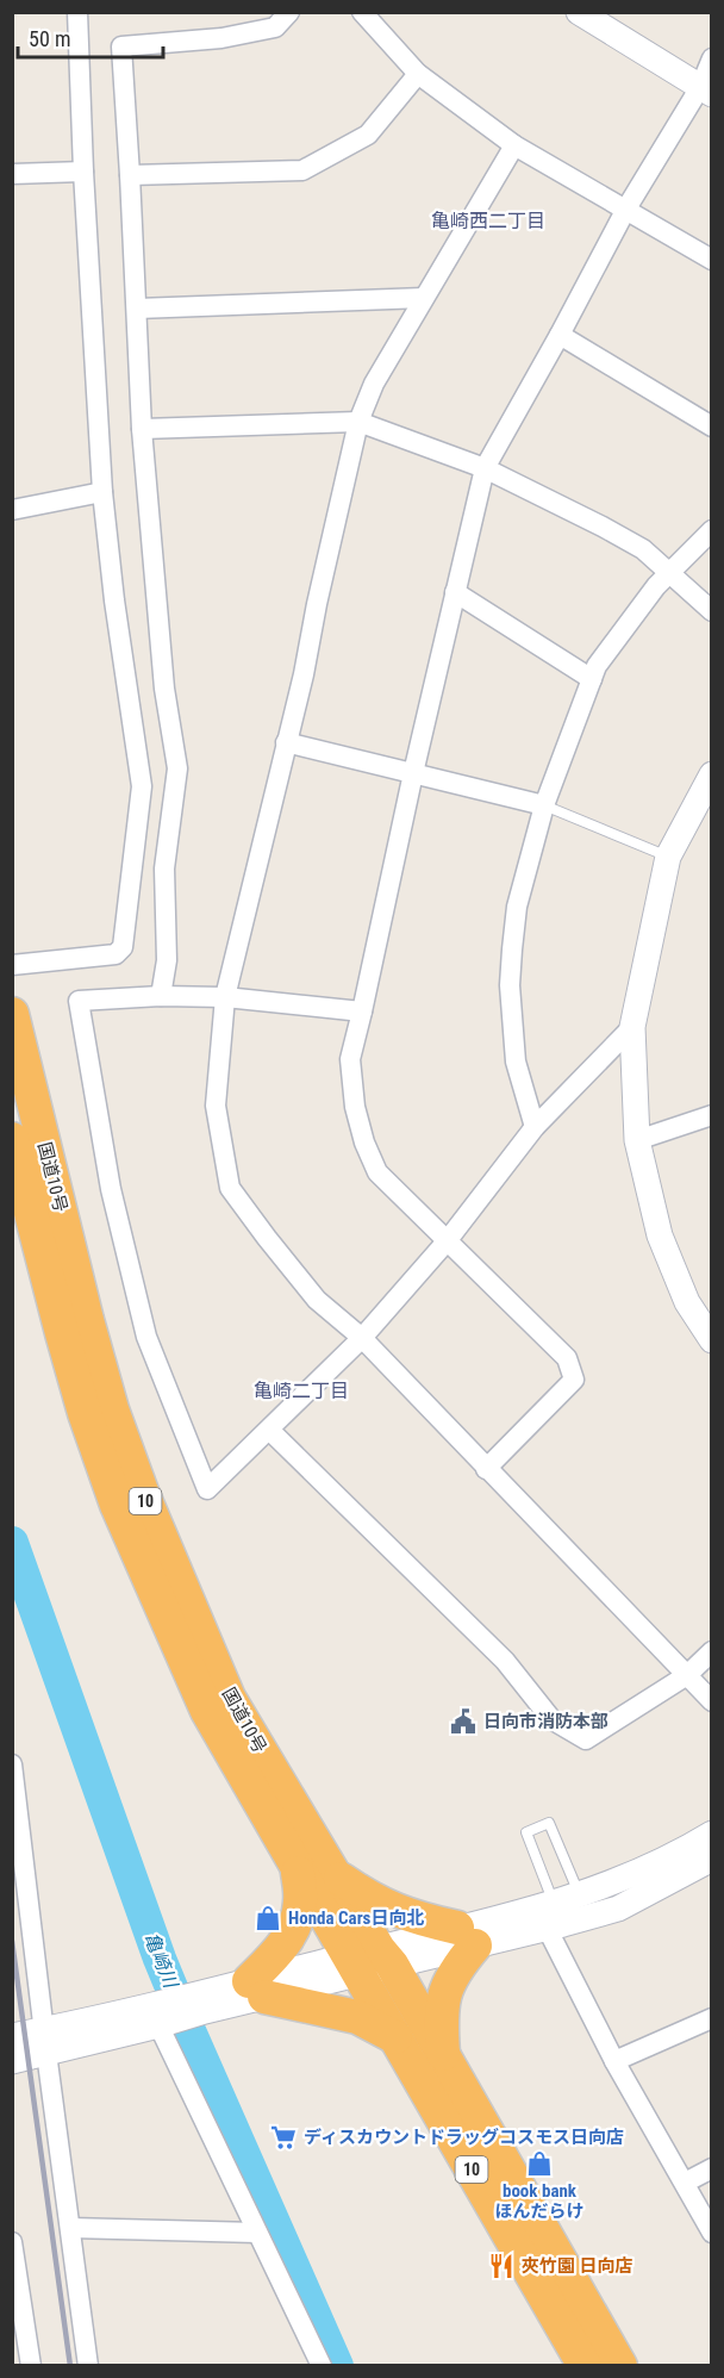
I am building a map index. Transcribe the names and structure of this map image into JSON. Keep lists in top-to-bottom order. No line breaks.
{"streets":{"highway":["国道10号","10"]},"districts":["亀崎西二丁目","亀崎二丁目"],"water":["亀崎川"],"places":{"public building":["日向市消防本部"],"shop":["Honda Cars日向北","book bank ほんだらけ"],"supermarket":["ディスカウントドラッグコスモス日向店"],"restaurant":["夾竹園 日向店"]},"scale_bar":"50 m"}
